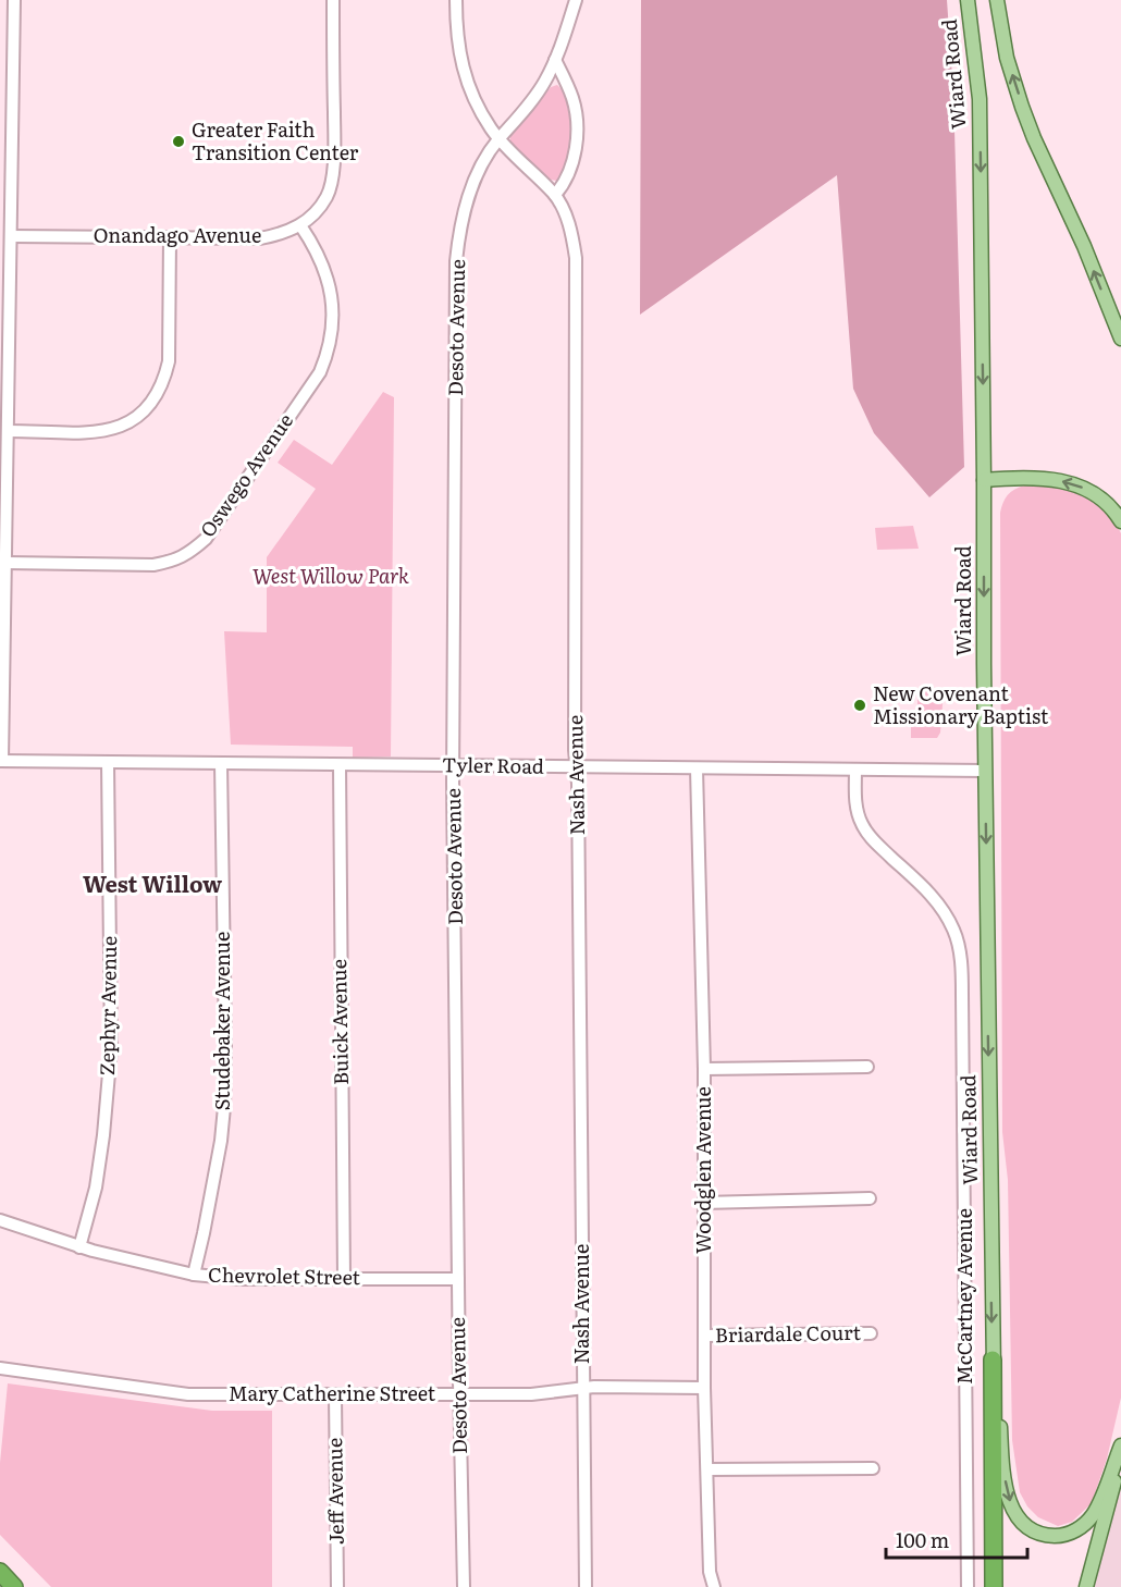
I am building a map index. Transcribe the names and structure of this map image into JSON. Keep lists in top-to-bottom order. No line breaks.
{"streets":{"main road":["Wiard Road"],"street":["Onandago Avenue","Desoto Avenue","Oswego Avenue","Tyler Road","Nash Avenue","Zephyr Avenue","Studebaker Avenue","Buick Avenue","Woodglen Avenue","Chevrolet Street","McCartney Avenue","Briardale Court","Mary Catherine Street","Jeff Avenue"]},"crossings":[["Wiard Road","Tyler Road"],["Onandago Avenue","Oswego Avenue"],["Desoto Avenue","Tyler Road"],["Desoto Avenue","Nash Avenue"],["Desoto Avenue","Chevrolet Street"],["Desoto Avenue","Mary Catherine Street"],["Tyler Road","Nash Avenue"],["Tyler Road","Zephyr Avenue"],["Tyler Road","Studebaker Avenue"],["Tyler Road","Buick Avenue"],["Tyler Road","Woodglen Avenue"],["Tyler Road","McCartney Avenue"],["Nash Avenue","Mary Catherine Street"],["Zephyr Avenue","Chevrolet Street"],["Studebaker Avenue","Chevrolet Street"],["Buick Avenue","Chevrolet Street"],["Woodglen Avenue","Briardale Court"],["Woodglen Avenue","Mary Catherine Street"],["Mary Catherine Street","Jeff Avenue"]],"one_way":["Wiard Road"],"districts":["West Willow"],"parks":["West Willow Park"],"places":["Greater Faith Transition Center","New Covenant Missionary Baptist"],"scale_bar":"100 m"}
